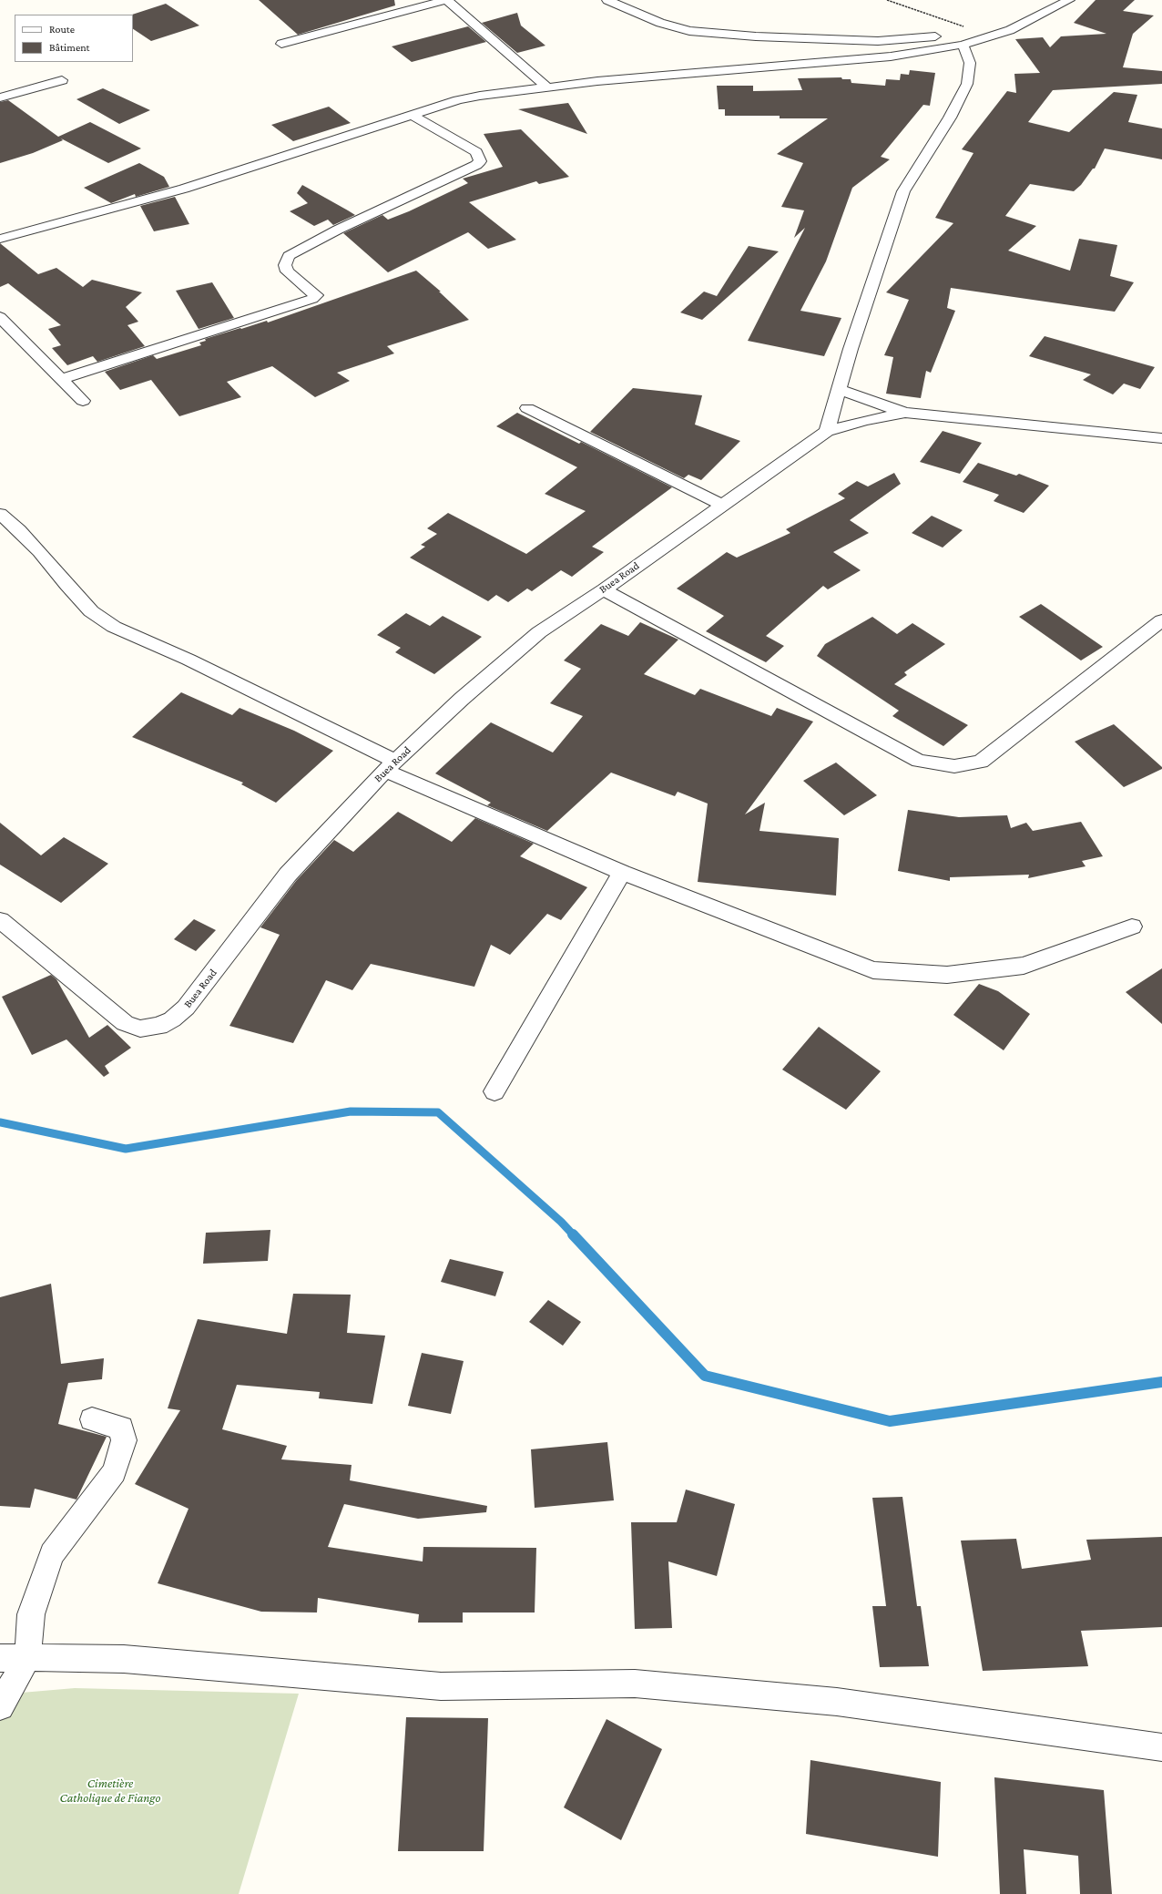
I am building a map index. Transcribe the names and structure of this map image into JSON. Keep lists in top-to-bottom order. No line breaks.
{"streets":{"street":["Buea Road"]},"parks":["Cimetière Catholique de Fiango"],"legend":["Route","Bâtiment"]}
